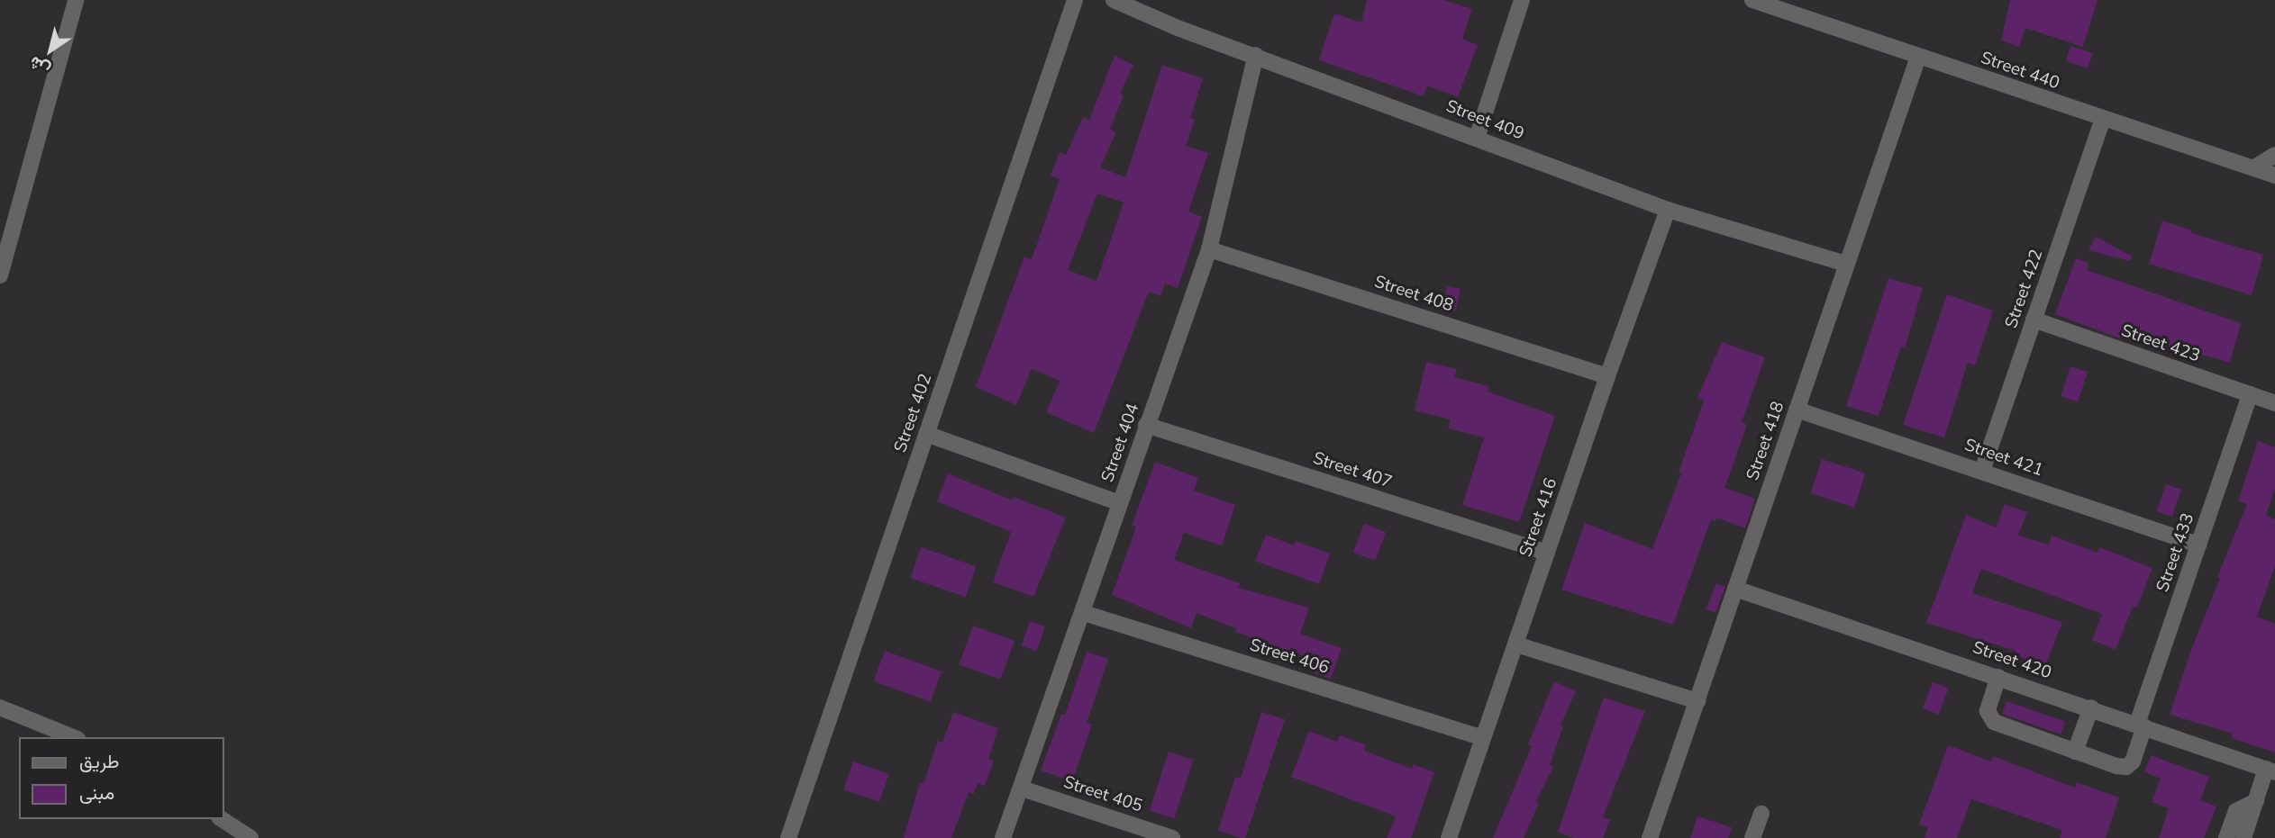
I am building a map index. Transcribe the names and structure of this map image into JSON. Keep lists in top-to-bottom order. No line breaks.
{"streets":{"street":["Street 440","Street 409","Street 422","Street 408","Street 423","Street 402","Street 418","Street 404","Street 421","Street 407","Street 416","Street 433","Street 406","Street 420","Street 405"]},"crossings":[["Street 440","Street 422"],["Street 440","Street 418"],["Street 409","Street 418"],["Street 409","Street 404"],["Street 409","Street 416"],["Street 422","Street 423"],["Street 422","Street 421"],["Street 408","Street 404"],["Street 408","Street 416"],["Street 423","Street 433"],["Street 418","Street 421"],["Street 418","Street 420"],["Street 404","Street 407"],["Street 404","Street 406"],["Street 404","Street 405"],["Street 421","Street 433"],["Street 407","Street 416"],["Street 416","Street 406"],["Street 433","Street 420"]],"legend":["طريق","مبنى"],"north":"bottom left"}
